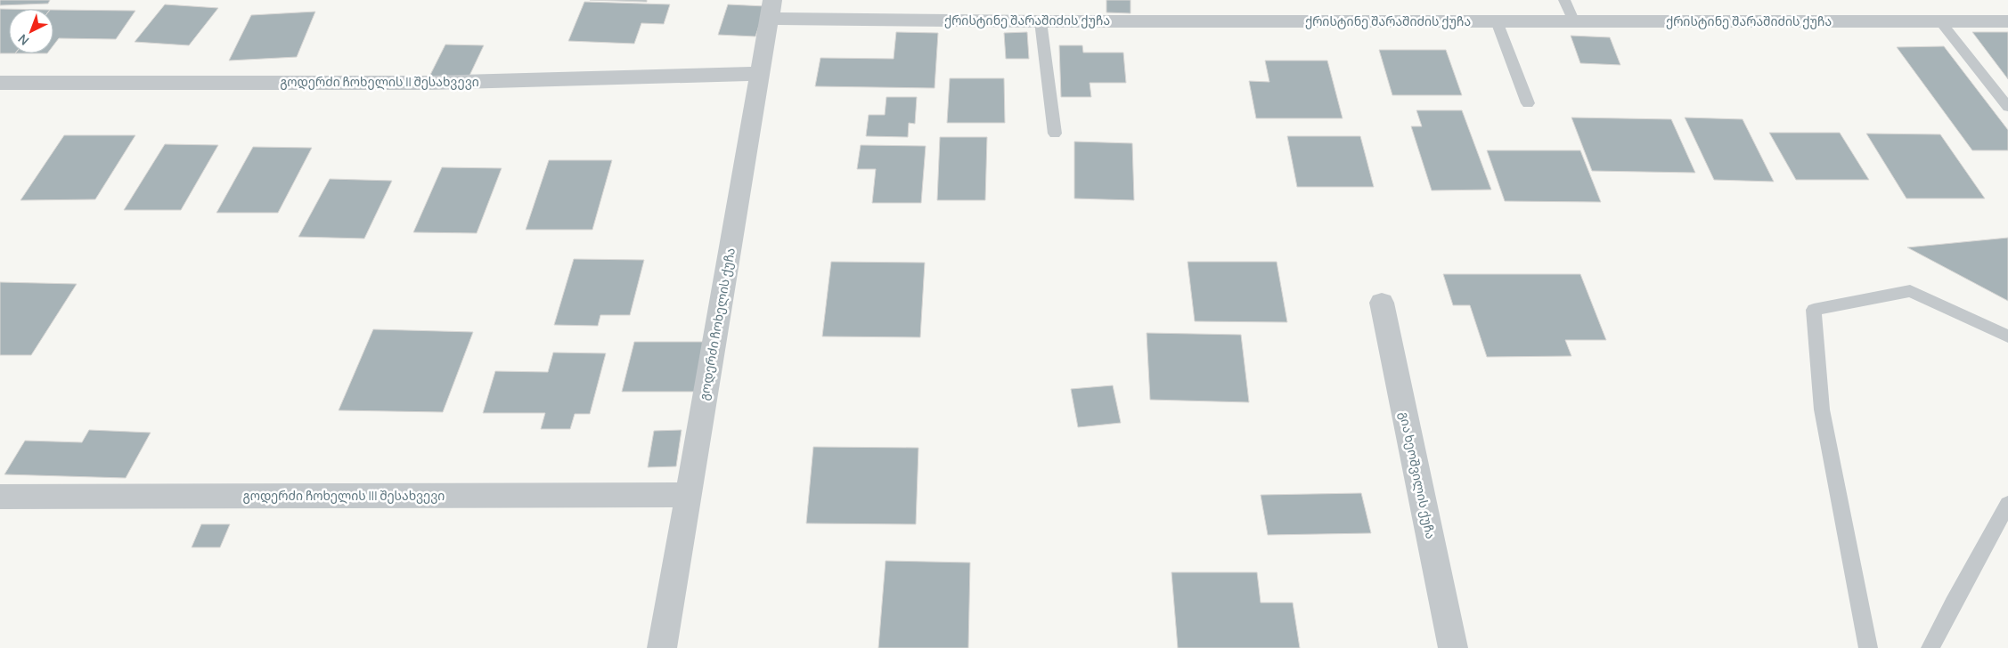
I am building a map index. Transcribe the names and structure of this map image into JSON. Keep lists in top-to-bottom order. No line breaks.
{"streets":{"street":["ქრისტინე შარაშიძის ქუჩა","გოდერძი ჩოხელის II შესახვევი","გოდერძი ჩოხელის ქუჩა","გია ხეოშვილის ქუჩა","გოდერძი ჩოხელის III შესახვევი"]},"crossings":[["ქრისტინე შარაშიძის ქუჩა","გოდერძი ჩოხელის ქუჩა"],["გოდერძი ჩოხელის II შესახვევი","გოდერძი ჩოხელის ქუჩა"],["გოდერძი ჩოხელის ქუჩა","გოდერძი ჩოხელის III შესახვევი"]],"north":"bottom left"}
